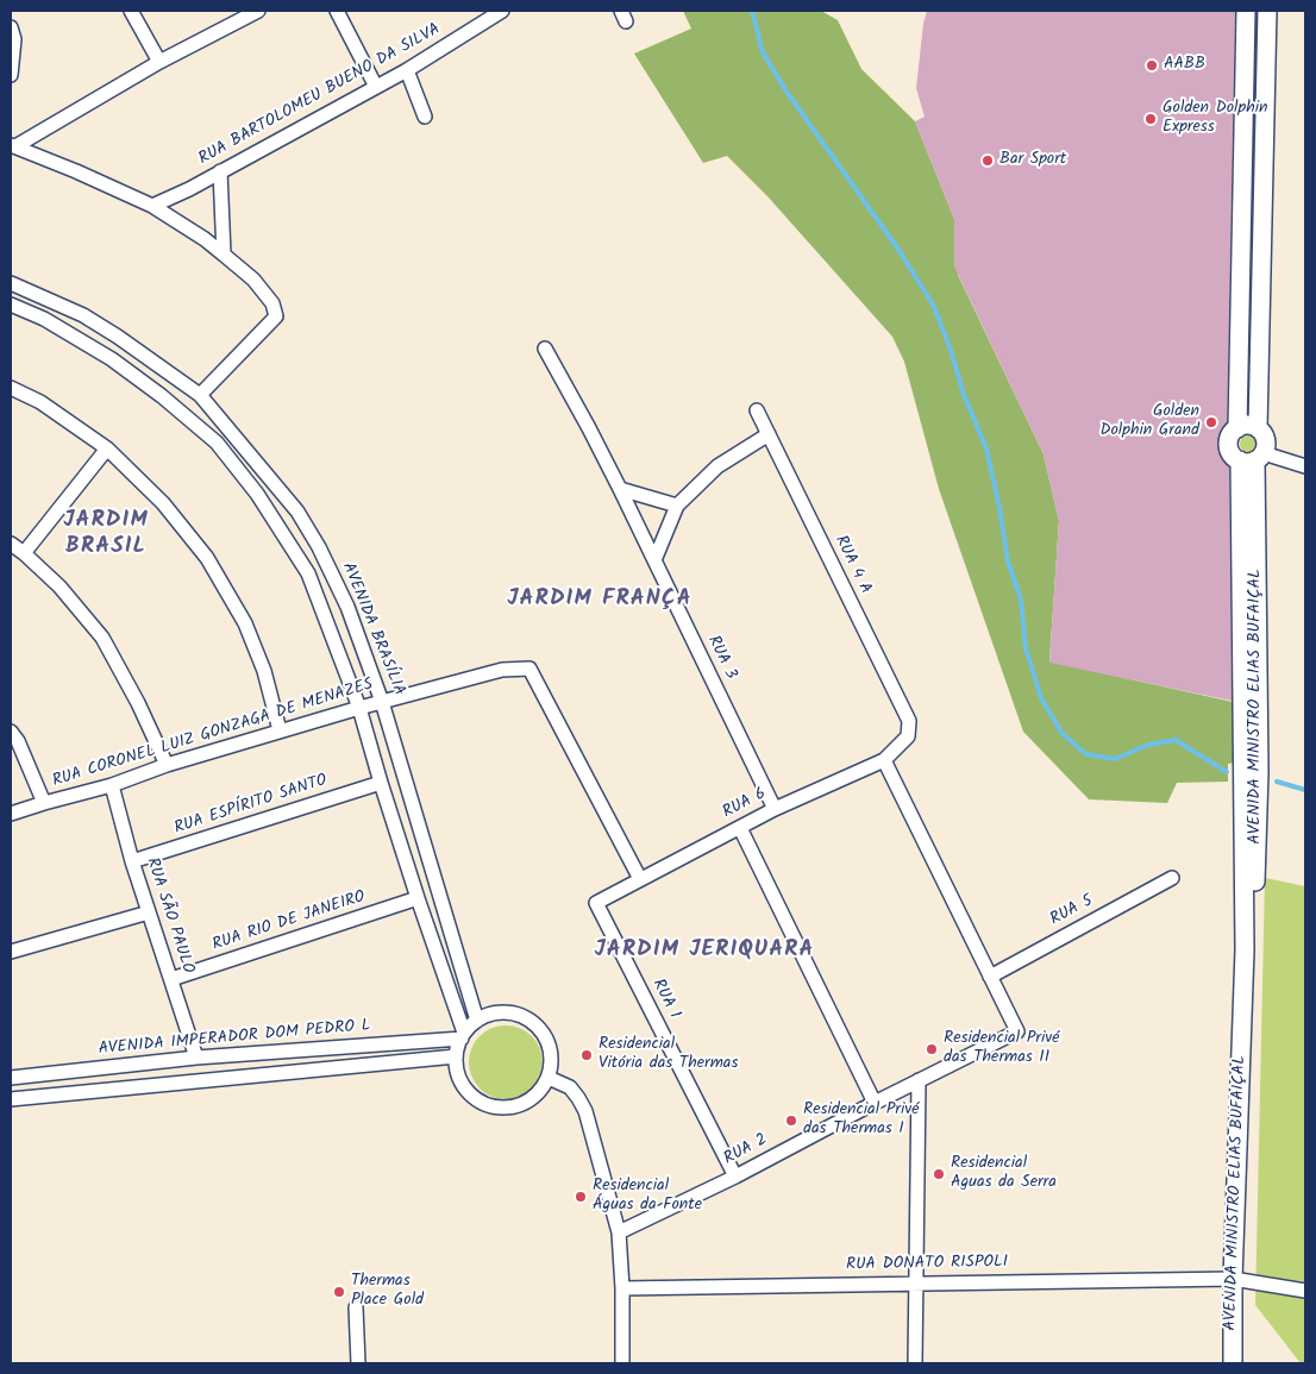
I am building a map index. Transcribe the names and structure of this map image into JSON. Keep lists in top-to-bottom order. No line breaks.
{"streets":{"main road":["AVENIDA MINISTRO ELIAS BUFAIÇAL"],"street":["RUA BARTOLOMEU BUENO DA SILVA","RUA 4 A","AVENIDA BRASÍLIA","RUA 3","RUA CORONEL LUIZ GONZAGA DE MENAZES","RUA 6","RUA ESPÍRITO SANTO","RUA 5","RUA SÃO PAULO","RUA RIO DE JANEIRO","RUA 1","AVENIDA IMPERADOR DOM PEDRO L","RUA 2","RUA DONATO RISPOLI"]},"crossings":[["RUA 4 A","RUA 6"],["AVENIDA BRASÍLIA","RUA CORONEL LUIZ GONZAGA DE MENAZES"],["AVENIDA BRASÍLIA","AVENIDA IMPERADOR DOM PEDRO L"],["RUA 3","RUA 6"],["AVENIDA MINISTRO ELIAS BUFAIÇAL","RUA DONATO RISPOLI"],["RUA CORONEL LUIZ GONZAGA DE MENAZES","RUA 6"],["RUA CORONEL LUIZ GONZAGA DE MENAZES","RUA SÃO PAULO"],["RUA 6","RUA 1"],["RUA ESPÍRITO SANTO","RUA SÃO PAULO"],["RUA 5","RUA 2"],["RUA SÃO PAULO","RUA RIO DE JANEIRO"],["RUA SÃO PAULO","AVENIDA IMPERADOR DOM PEDRO L"],["RUA 1","RUA 2"]],"districts":["JARDIM BRASIL","JARDIM FRANÇA","JARDIM JERIQUARA"],"places":["AABB","Golden Dolphin Express","Bar Sport","Golden Dolphin Grand","Residencial Privé das Thermas II","Residencial Vitória das Thermas","Residencial Privé das Thermas I","Residencial Aguas da Serra","Residencial Águas da Fonte","Thermas Place Gold"]}
